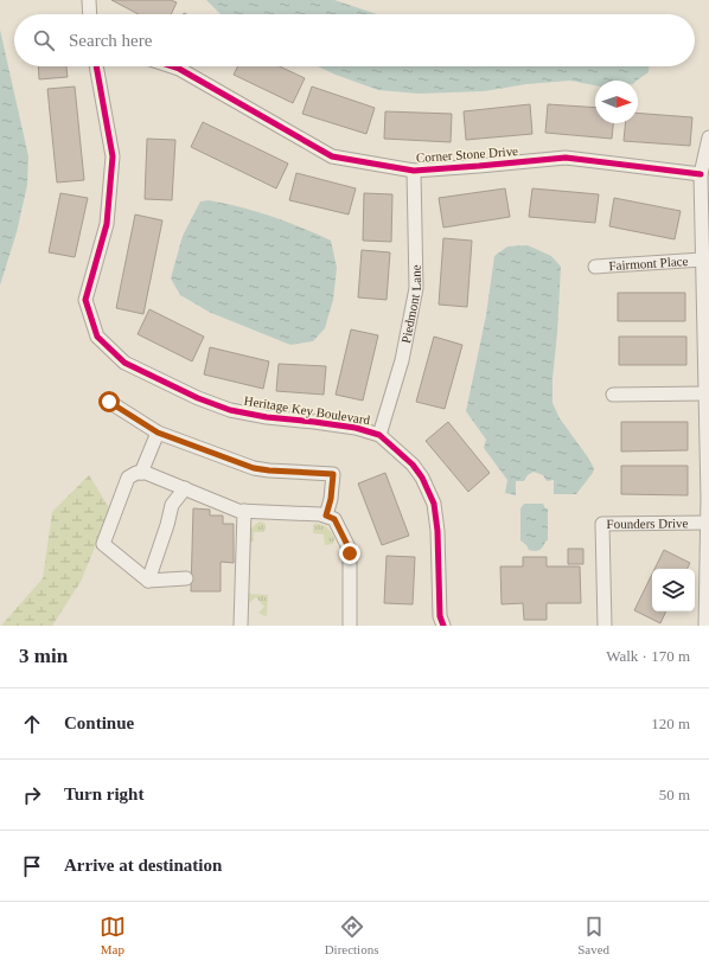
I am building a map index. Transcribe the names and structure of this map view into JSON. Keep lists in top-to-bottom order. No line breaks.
{"streets":{"street":["Corner Stone Drive","Fairmont Place","Piedmont Lane","Heritage Key Boulevard","Founders Drive"]},"crossings":[["Corner Stone Drive","Piedmont Lane"],["Piedmont Lane","Heritage Key Boulevard"]],"north":"right","page":{"search":"Search here","heading":["3 min","Walk · 170 m"],"list":[["Continue","120 m"],["Turn right","50 m"],"Arrive at destination"],"nav":["Map","Directions","Saved"]}}
